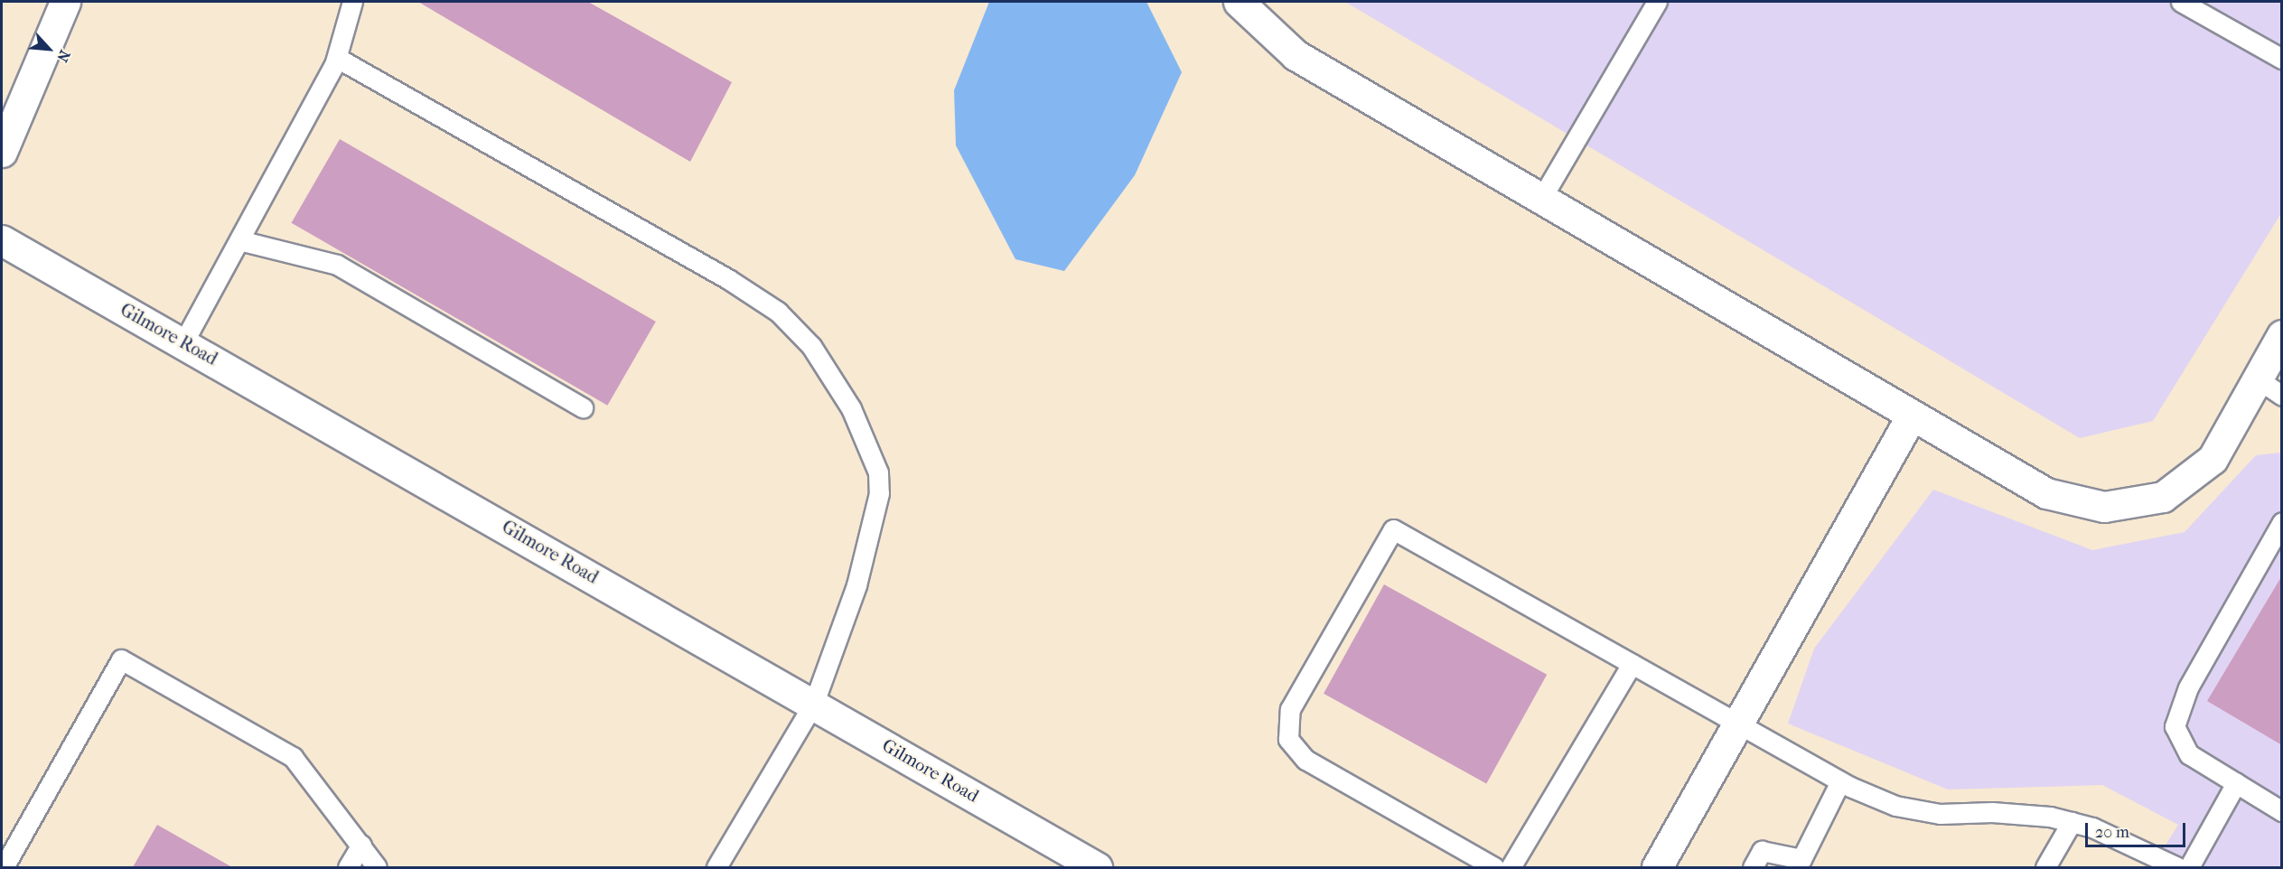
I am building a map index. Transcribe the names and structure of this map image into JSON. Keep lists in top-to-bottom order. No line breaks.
{"streets":{"main road":["Gilmore Road"]},"scale_bar":"20 m","north":"bottom right"}
